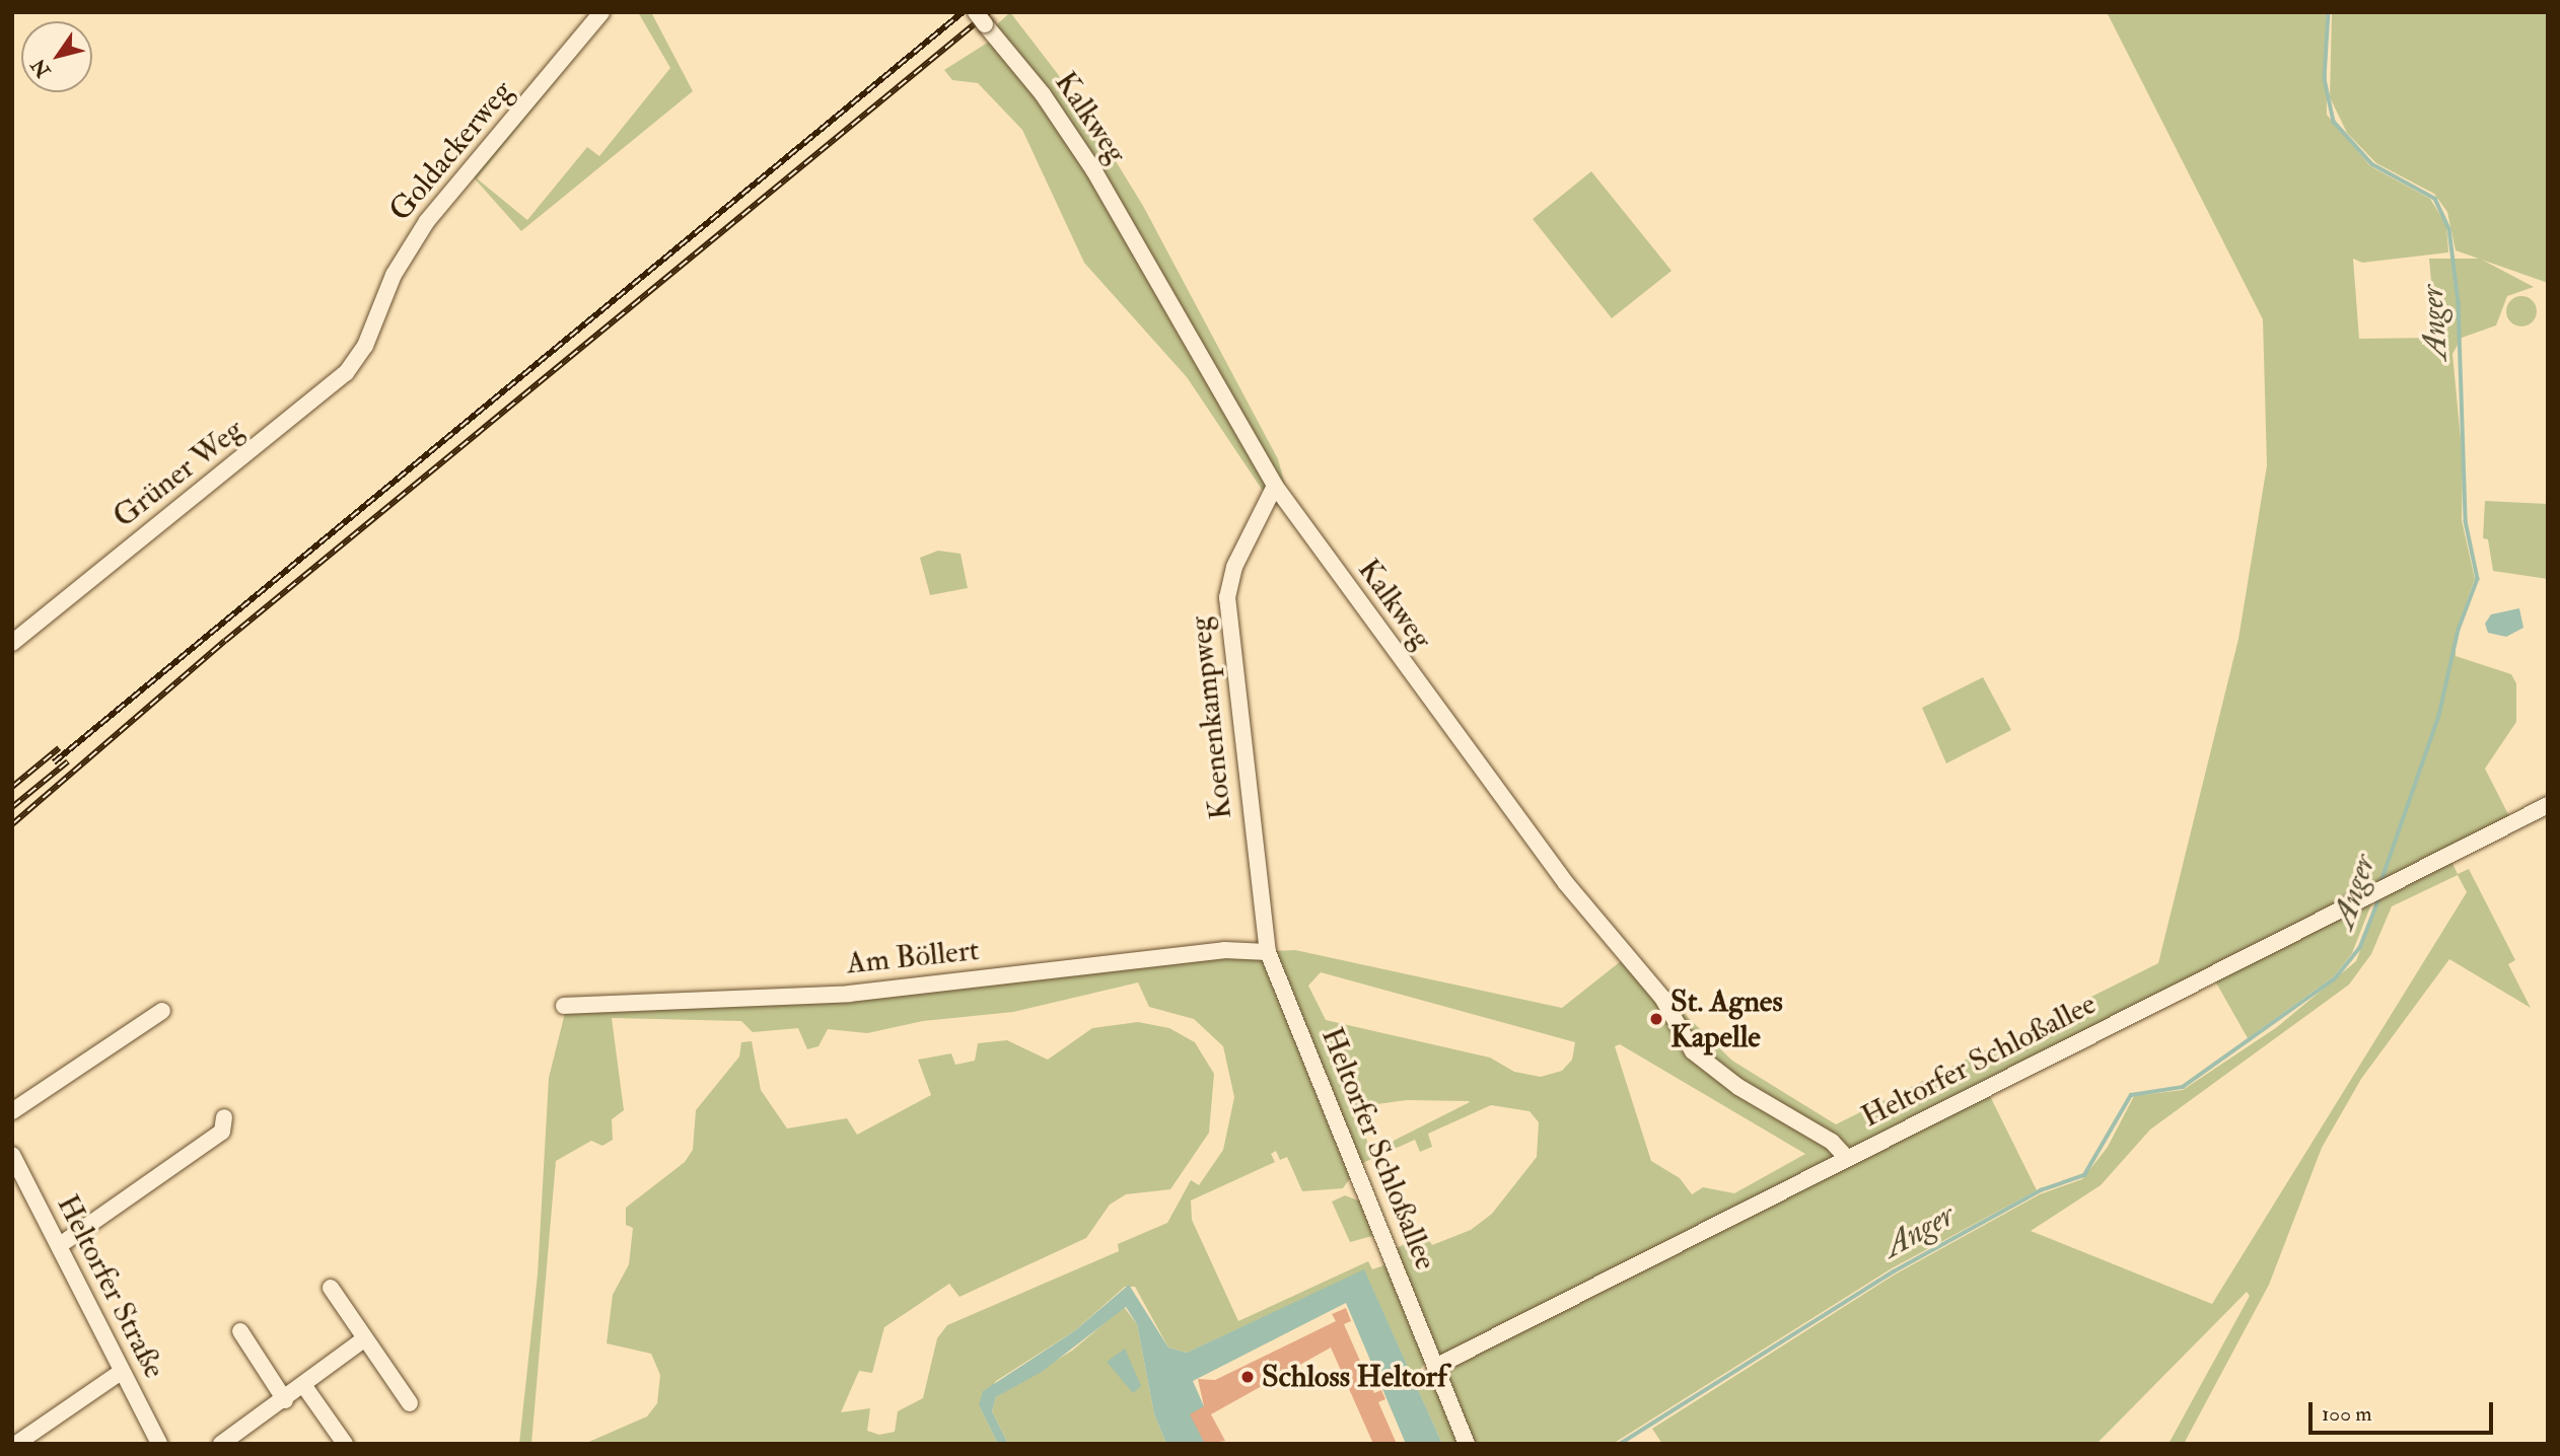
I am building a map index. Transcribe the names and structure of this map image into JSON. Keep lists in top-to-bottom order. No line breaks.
{"streets":{"street":["Kalkweg","Goldackerweg","Grüner Weg","Koenenkampweg","Am Böllert","Heltorfer Schloßallee","Heltorfer Straße"]},"crossings":[["Kalkweg","Koenenkampweg"],["Kalkweg","Heltorfer Schloßallee"],["Goldackerweg","Grüner Weg"],["Koenenkampweg","Am Böllert"],["Koenenkampweg","Heltorfer Schloßallee"],["Am Böllert","Heltorfer Schloßallee"]],"water":["Anger"],"places":["St. Agnes Kapelle","Schloss Heltorf"],"scale_bar":"100 m","north":"bottom left"}
